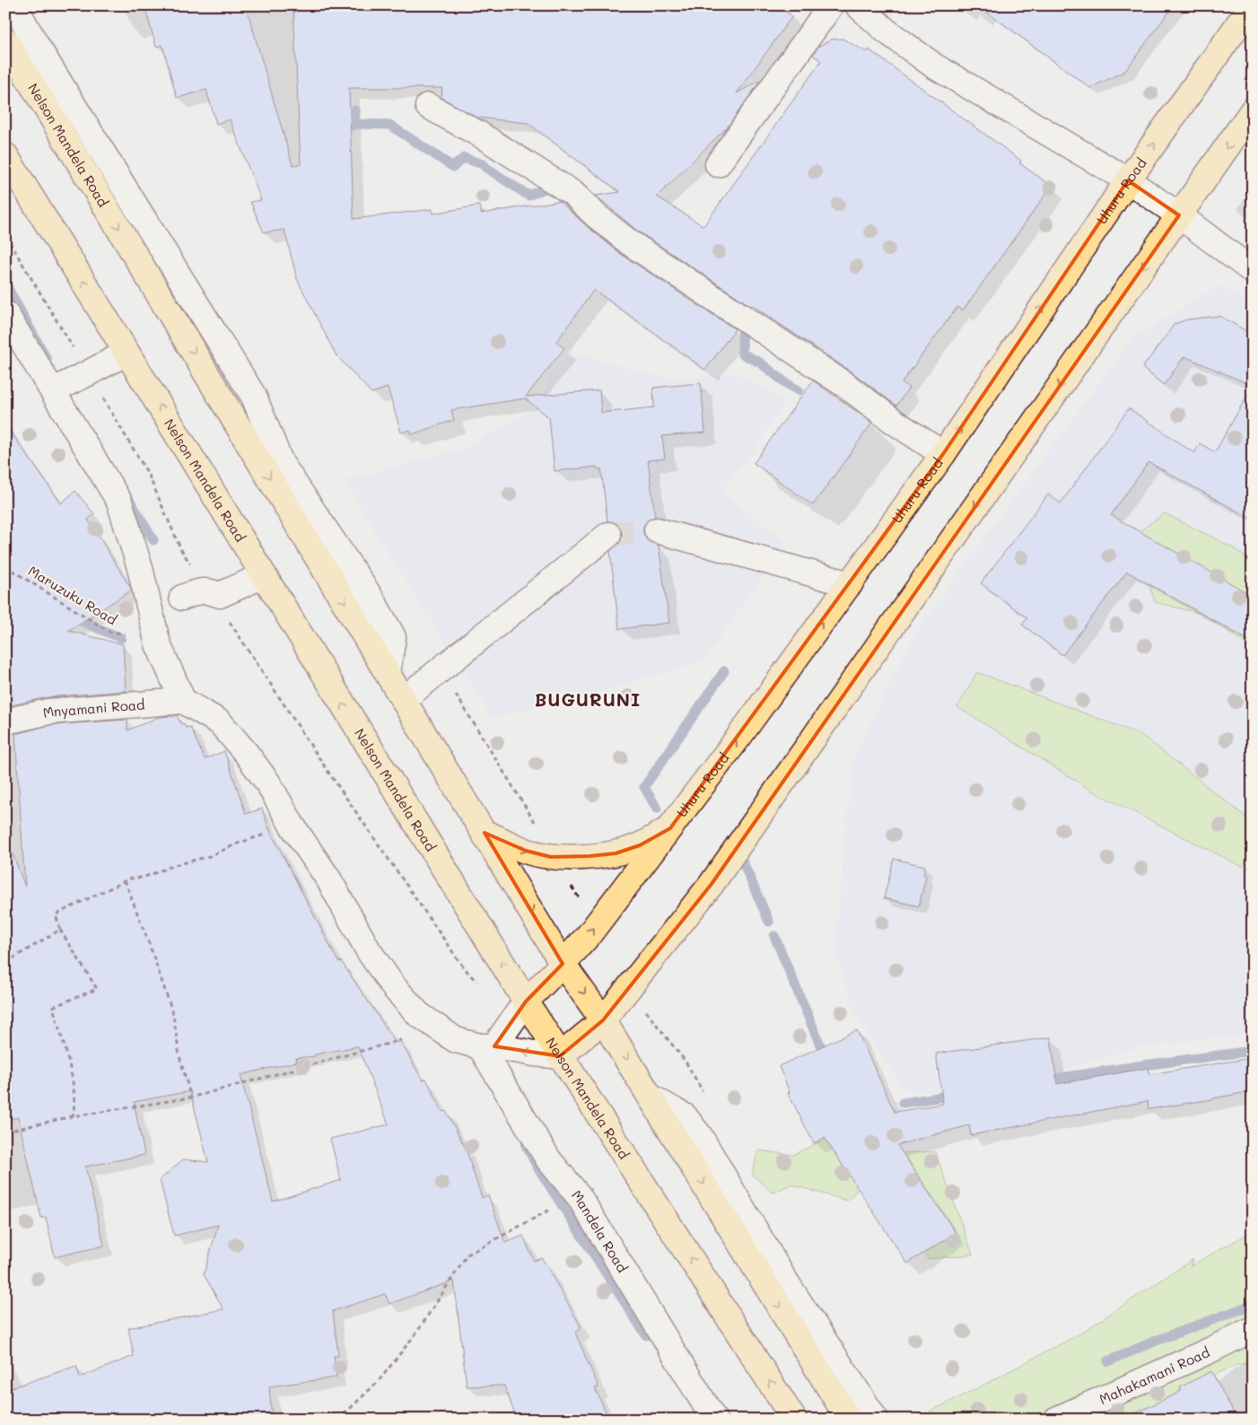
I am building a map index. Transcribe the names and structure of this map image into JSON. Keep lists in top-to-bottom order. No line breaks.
{"streets":{"main road":["Nelson Mandela Road","Uhuru Road"],"street":["Mnyamani Road","Mandela Road","Mahakamani Road"],"path":["Maruzuku Road"]},"crossings":[["Nelson Mandela Road","Uhuru Road"]],"districts":["BUGURUNI"]}
